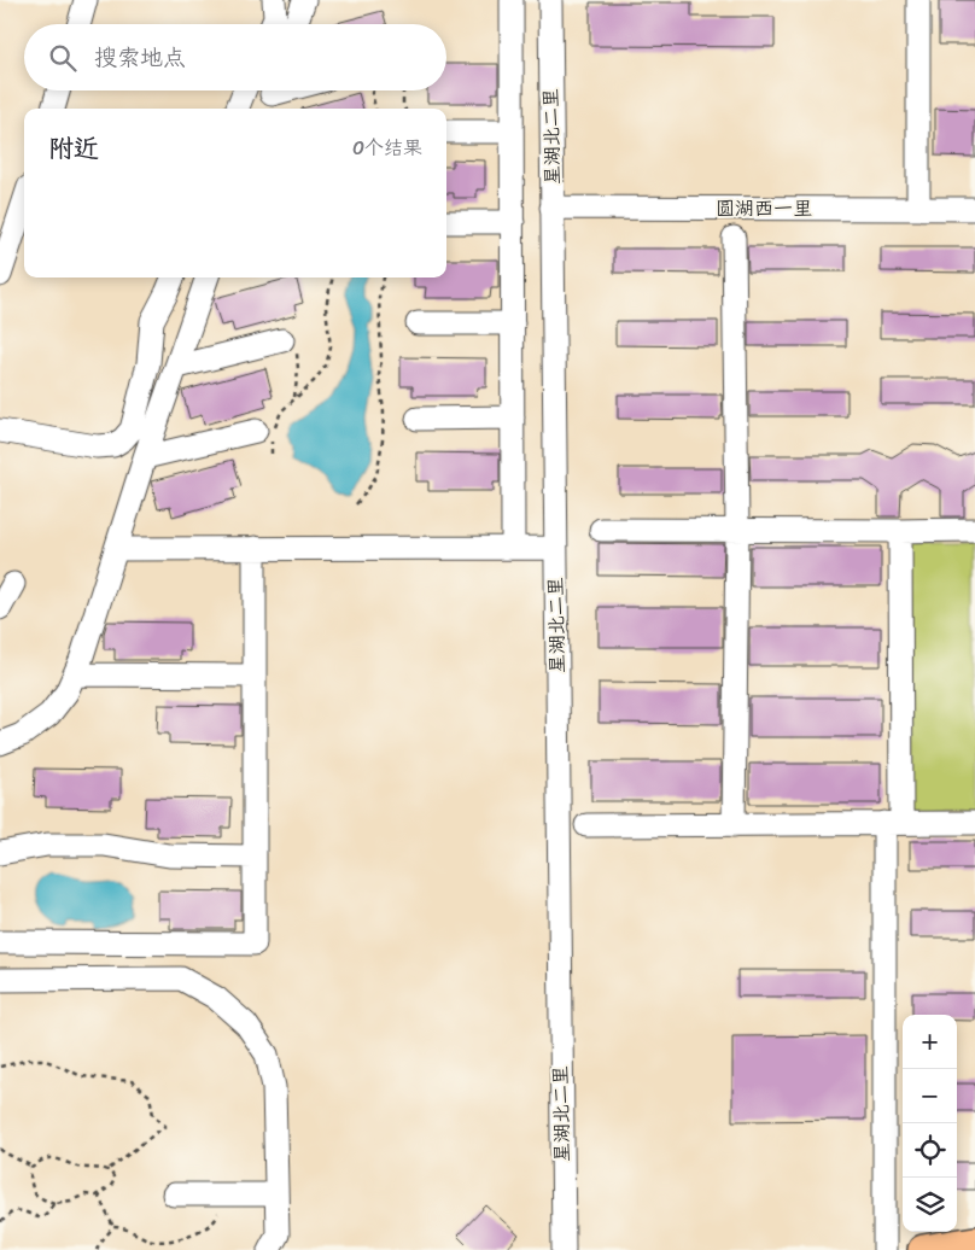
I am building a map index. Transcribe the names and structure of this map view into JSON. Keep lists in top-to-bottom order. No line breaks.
{"streets":{"street":["星湖北二里","圆湖西一里"]},"crossings":[["星湖北二里","圆湖西一里"]],"page":{"search":"搜索地点","heading":["附近","0个结果"],"map_buttons":["+","−"]}}
